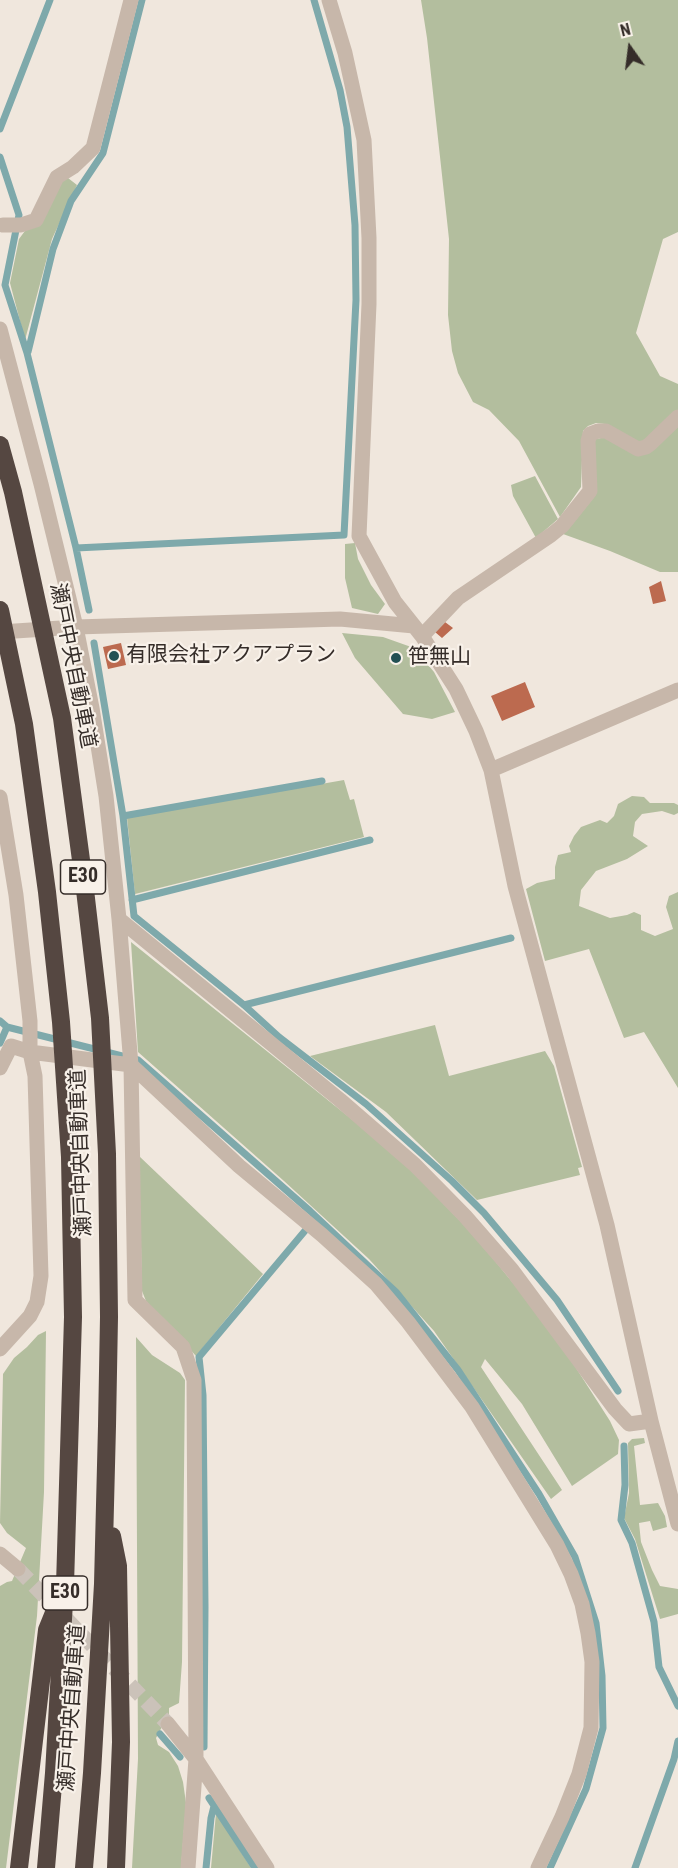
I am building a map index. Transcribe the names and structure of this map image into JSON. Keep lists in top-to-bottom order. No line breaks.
{"streets":{"highway":["瀬戸中央自動車道","E30"]},"places":["有限会社アクアプラン","笹無山"],"north":"top"}
